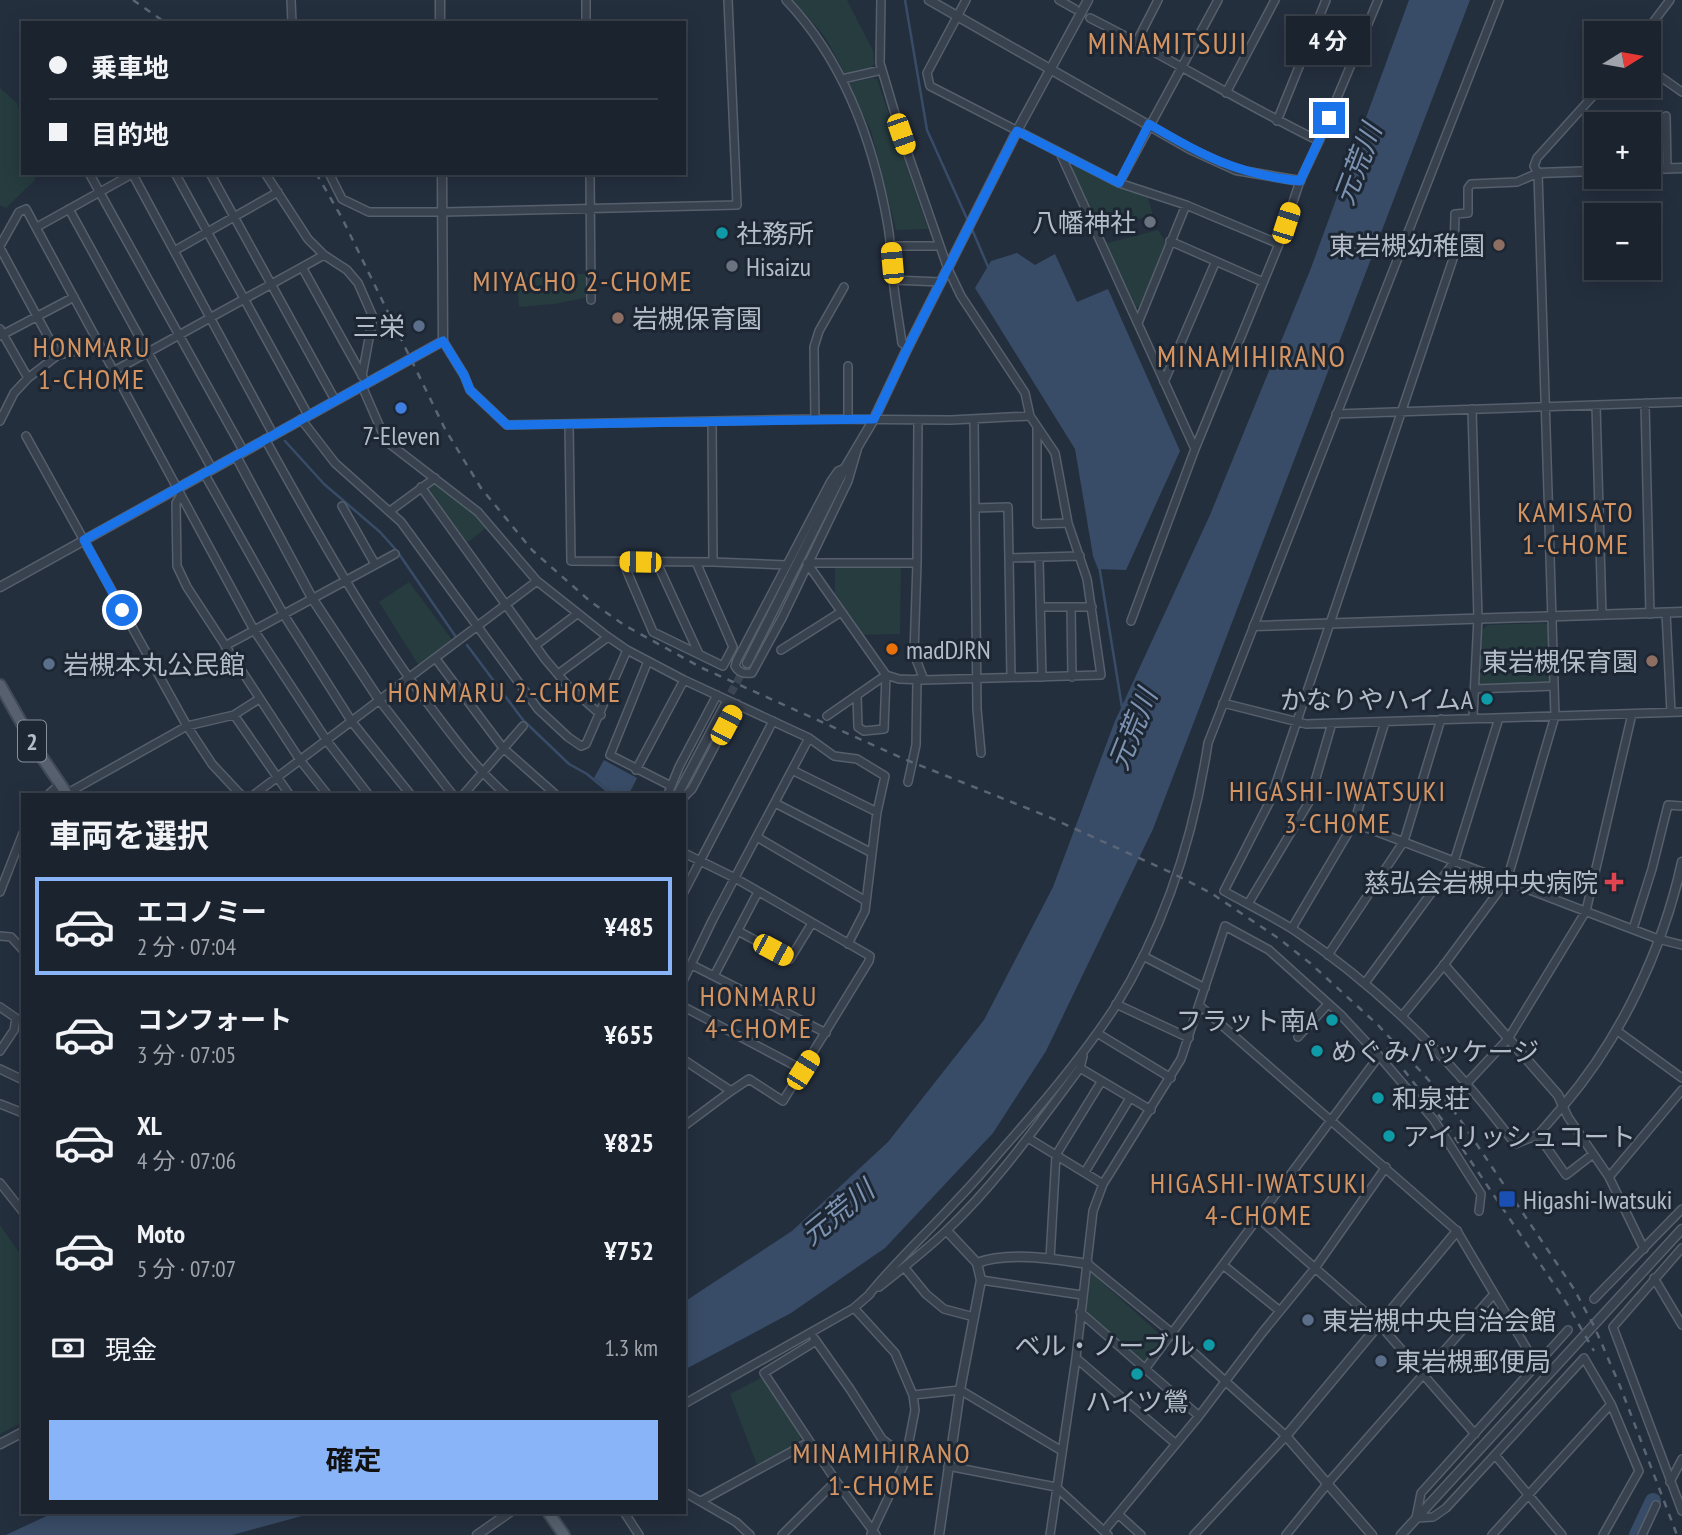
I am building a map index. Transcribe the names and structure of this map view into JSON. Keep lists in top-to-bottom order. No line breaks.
{"streets":{"main road":["2"]},"districts":["MINAMITSUJI","MIYACHO 2-CHOME","HONMARU 1-CHOME","MINAMIHIRANO","KAMISATO 1-CHOME","HONMARU 2-CHOME","HIGASHI-IWATSUKI 3-CHOME","HONMARU 4-CHOME","HIGASHI-IWATSUKI 4-CHOME","MINAMIHIRANO 1-CHOME"],"water":["元荒川"],"places":{"other":["八幡神社","社務所","東岩槻幼稚園","Hisaizu","岩槻保育園","三栄","7-Eleven","madDJRN","東岩槻保育園","岩槻本丸公民館","かなりやハイムA","フラット南A","めぐみパッケージ","和泉荘","アイリッシュコート","東岩槻中央自治会館","ベル・ノーブル","東岩槻郵便局","ハイツ鶯"],"health":["慈弘会岩槻中央病院"],"transit":["Higashi-Iwatsuki"]},"north":"right","page":{"bubble":"4 分","map_buttons":["+","−"],"banner":["乗車地","目的地"],"heading":"車両を選択","list":[{"name":"エコノミー","note":"2 分 · 07:04","value":"¥485"},{"name":"コンフォート","note":"3 分 · 07:05","value":"¥655"},{"name":"XL","note":"4 分 · 07:06","value":"¥825"},{"name":"Moto","note":"5 分 · 07:07","value":"¥752"}],"pay":["現金","1.3 km"],"buttons":"確定"}}
